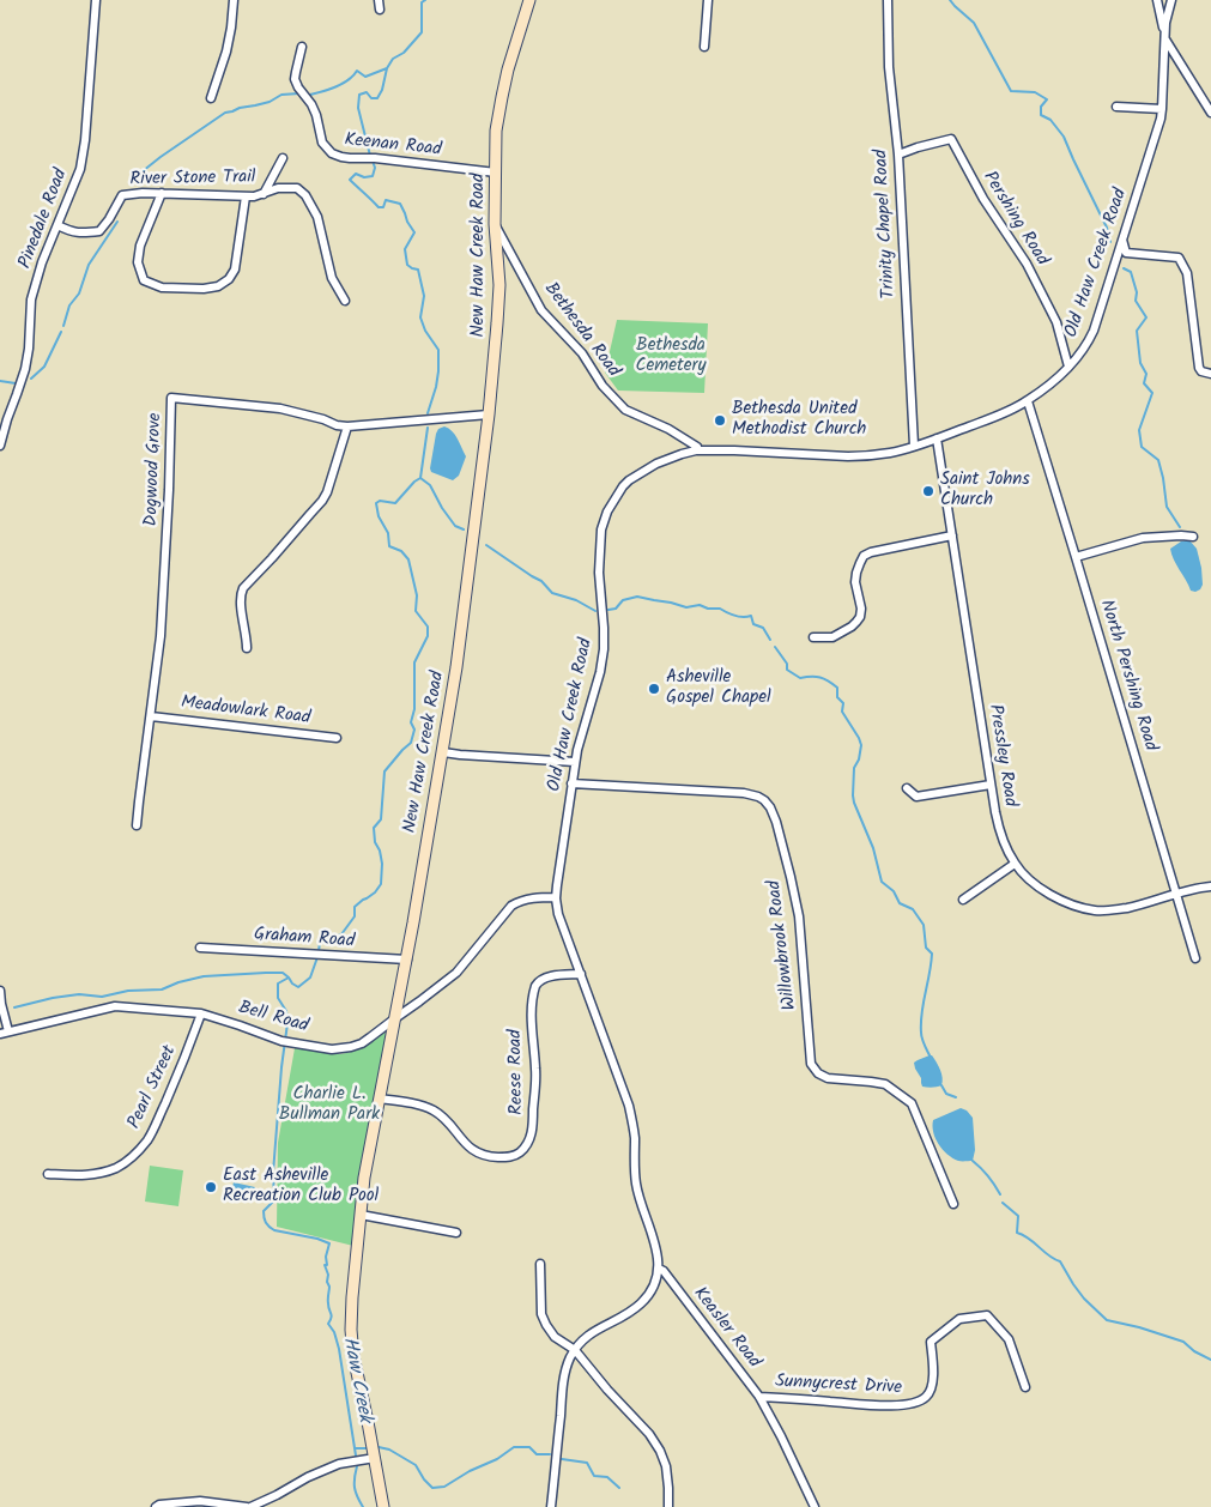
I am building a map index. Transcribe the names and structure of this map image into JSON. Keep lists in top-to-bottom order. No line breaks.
{"streets":{"street":["Keenan Road","River Stone Trail","Pinedale Road","Pershing Road","Trinity Chapel Road","New Haw Creek Road","Old Haw Creek Road","Bethesda Road","Dogwood Grove","North Pershing Road","Meadowlark Road","Pressley Road","Graham Road","Willowbrook Road","Bell Road","Reese Road","Pearl Street","Keasler Road","Sunnycrest Drive"]},"crossings":[["Keenan Road","New Haw Creek Road"],["River Stone Trail","Pinedale Road"],["Pershing Road","Trinity Chapel Road"],["Pershing Road","Old Haw Creek Road"],["Trinity Chapel Road","Old Haw Creek Road"],["New Haw Creek Road","Bethesda Road"],["New Haw Creek Road","Dogwood Grove"],["New Haw Creek Road","Graham Road"],["New Haw Creek Road","Bell Road"],["New Haw Creek Road","Reese Road"],["Old Haw Creek Road","Bethesda Road"],["Old Haw Creek Road","North Pershing Road"],["Old Haw Creek Road","Pressley Road"],["Old Haw Creek Road","Willowbrook Road"],["Old Haw Creek Road","Bell Road"],["Old Haw Creek Road","Reese Road"],["Old Haw Creek Road","Keasler Road"],["Dogwood Grove","Meadowlark Road"],["North Pershing Road","Pressley Road"],["Bell Road","Pearl Street"],["Keasler Road","Sunnycrest Drive"]],"water":["Haw Creek"],"parks":["Bethesda Cemetery","Charlie L. Bullman Park"],"places":["Bethesda United Methodist Church","Saint Johns Church","Asheville Gospel Chapel","East Asheville Recreation Club Pool"]}
